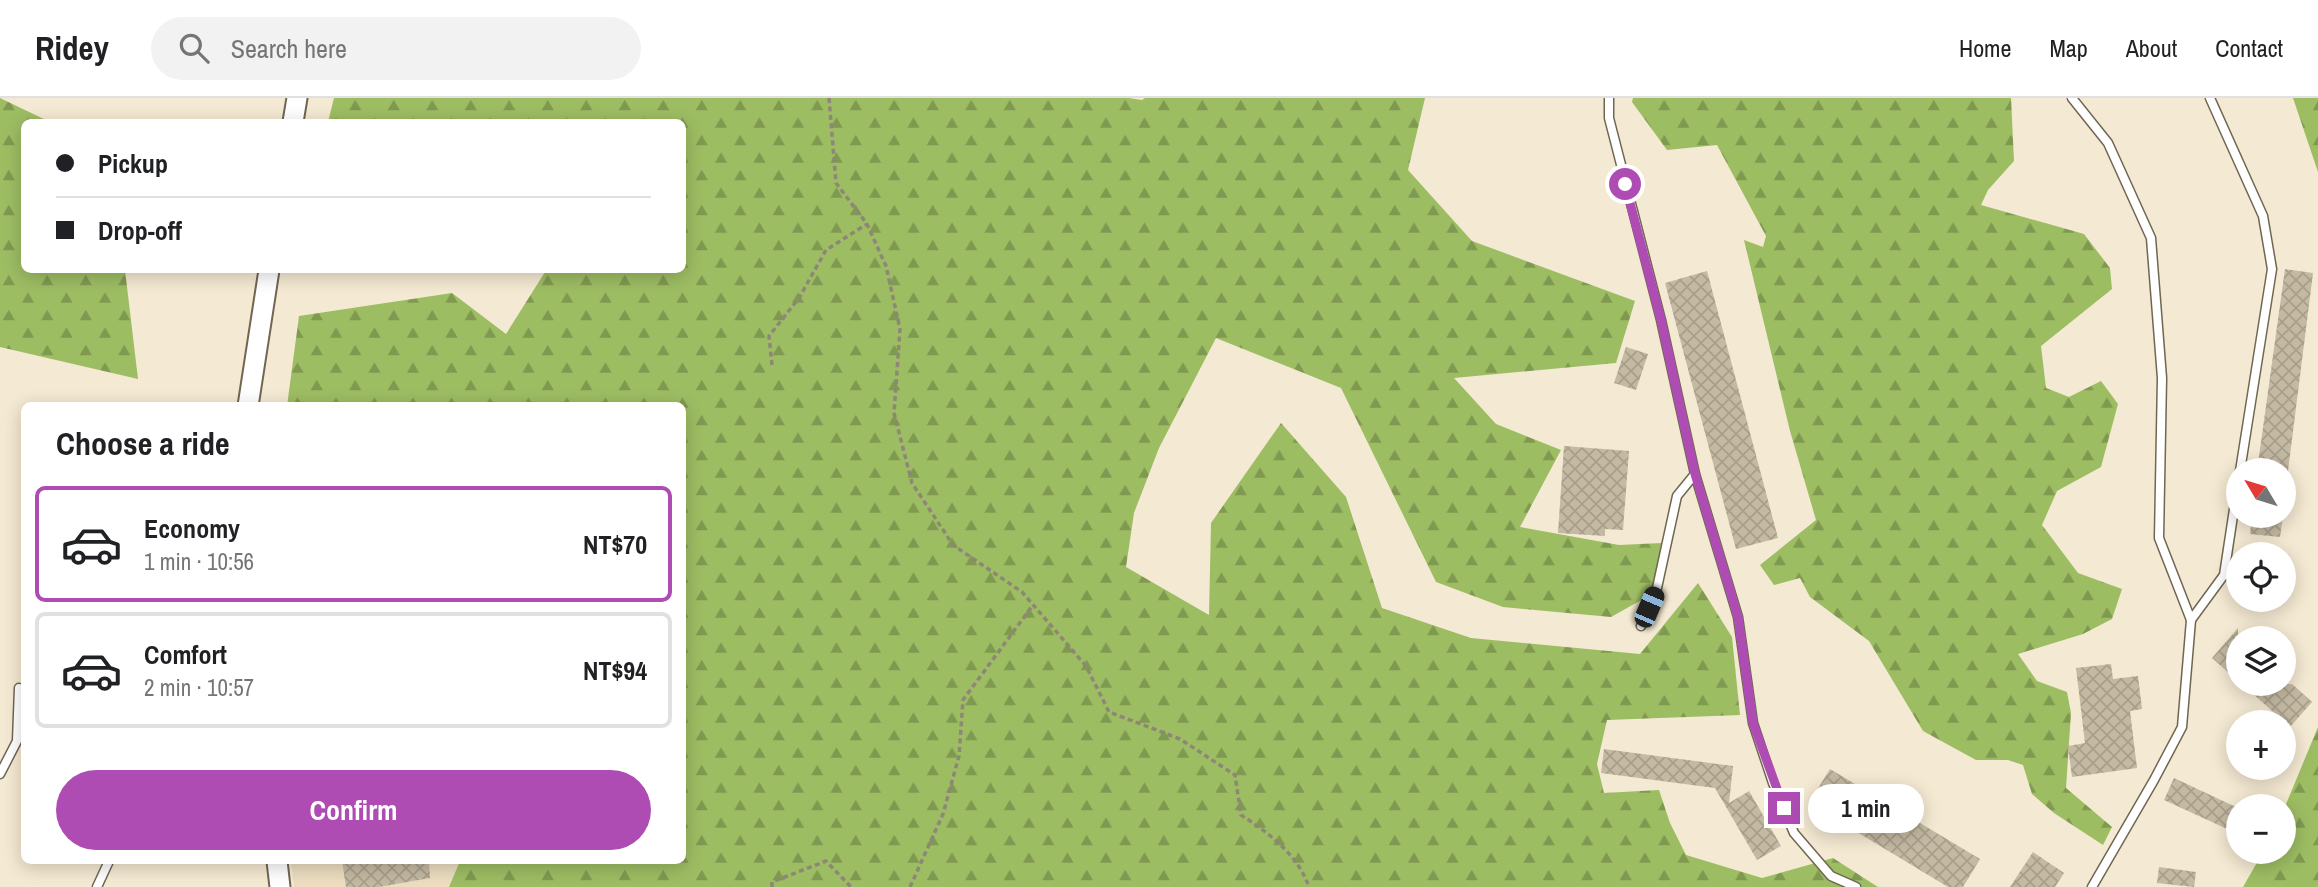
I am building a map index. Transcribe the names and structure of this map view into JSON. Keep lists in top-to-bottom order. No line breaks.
{"north":"top left","page":{"header":"Ridey","search":"Search here","nav":["Home","Map","About","Contact"],"banner":["Pickup","Drop-off"],"heading":"Choose a ride","map_buttons":["+","−"],"list":[{"name":"Economy","note":"1 min · 10:56","value":"NT$70"},{"name":"Comfort","note":"2 min · 10:57","value":"NT$94"}],"buttons":"Confirm","bubble":"1 min"}}
